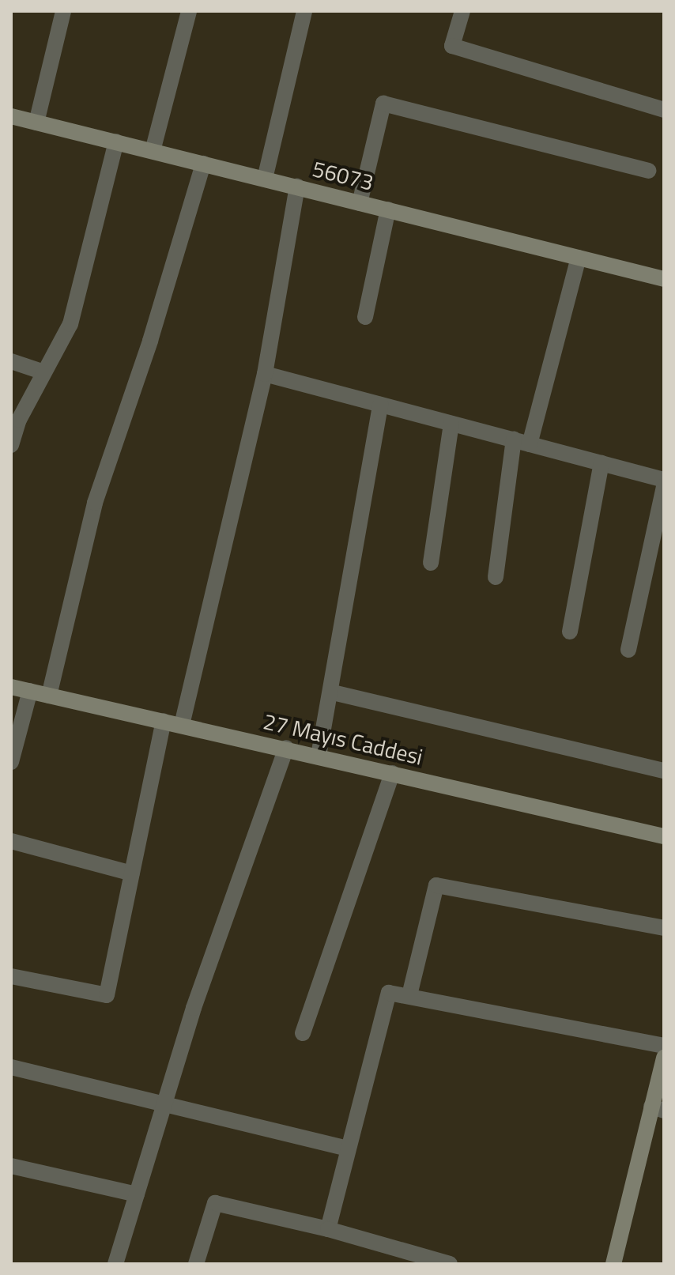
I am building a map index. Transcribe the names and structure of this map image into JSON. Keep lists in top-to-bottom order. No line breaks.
{"streets":{"street":["56073","27 Mayıs Caddesi"]}}
